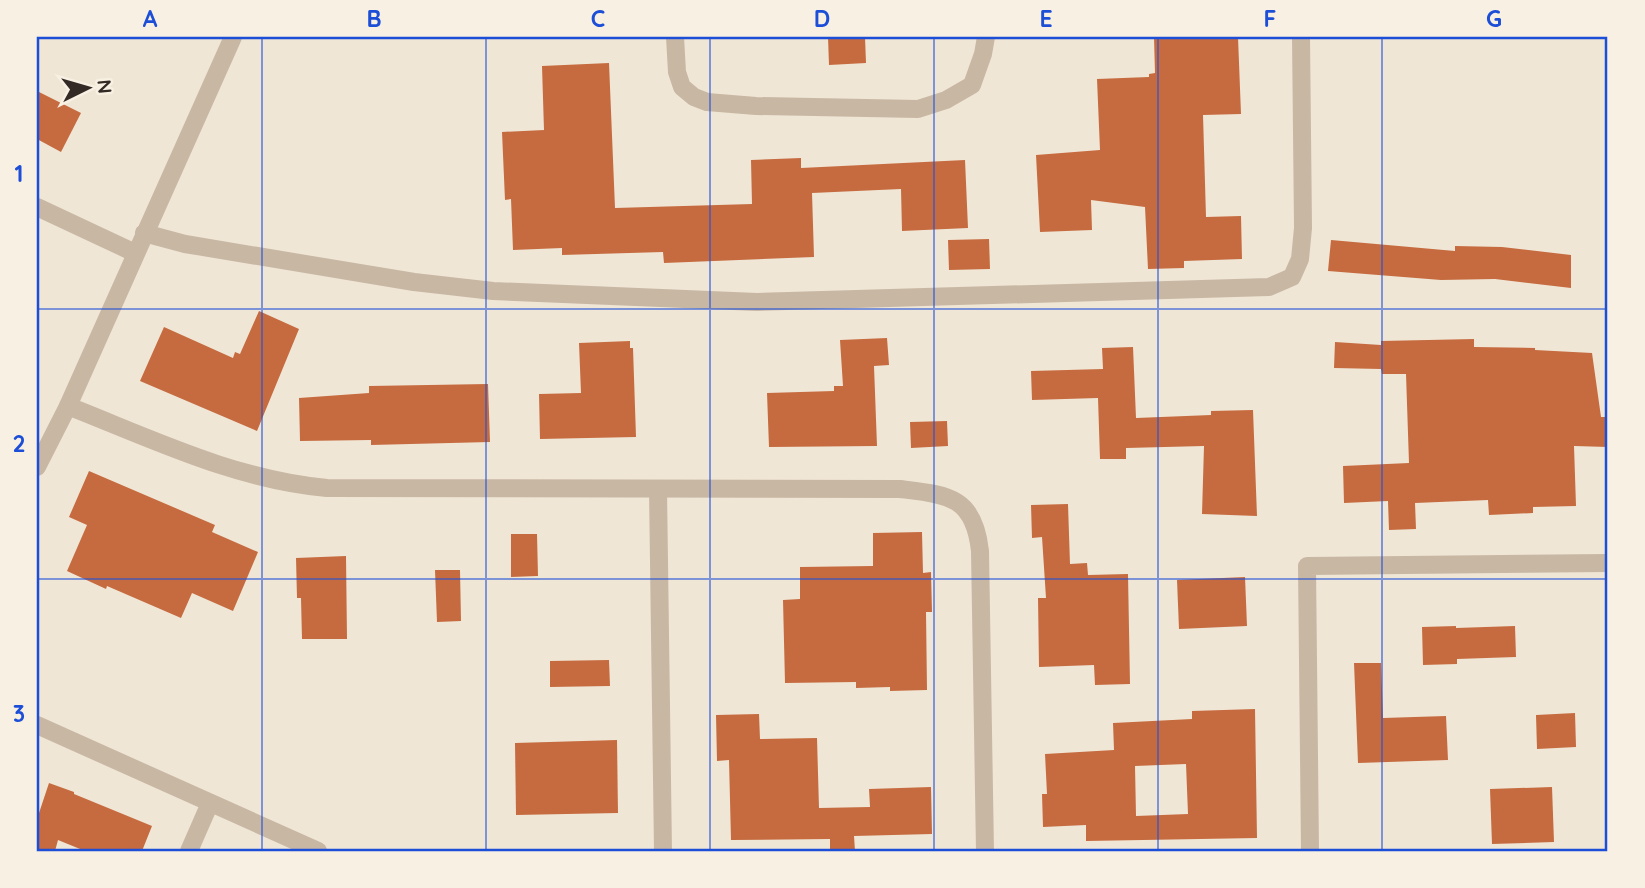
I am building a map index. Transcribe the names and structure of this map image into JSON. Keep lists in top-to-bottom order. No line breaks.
{"north":"right","grid":{"columns":["A","B","C","D","E","F","G"],"rows":["1","2","3"]}}
